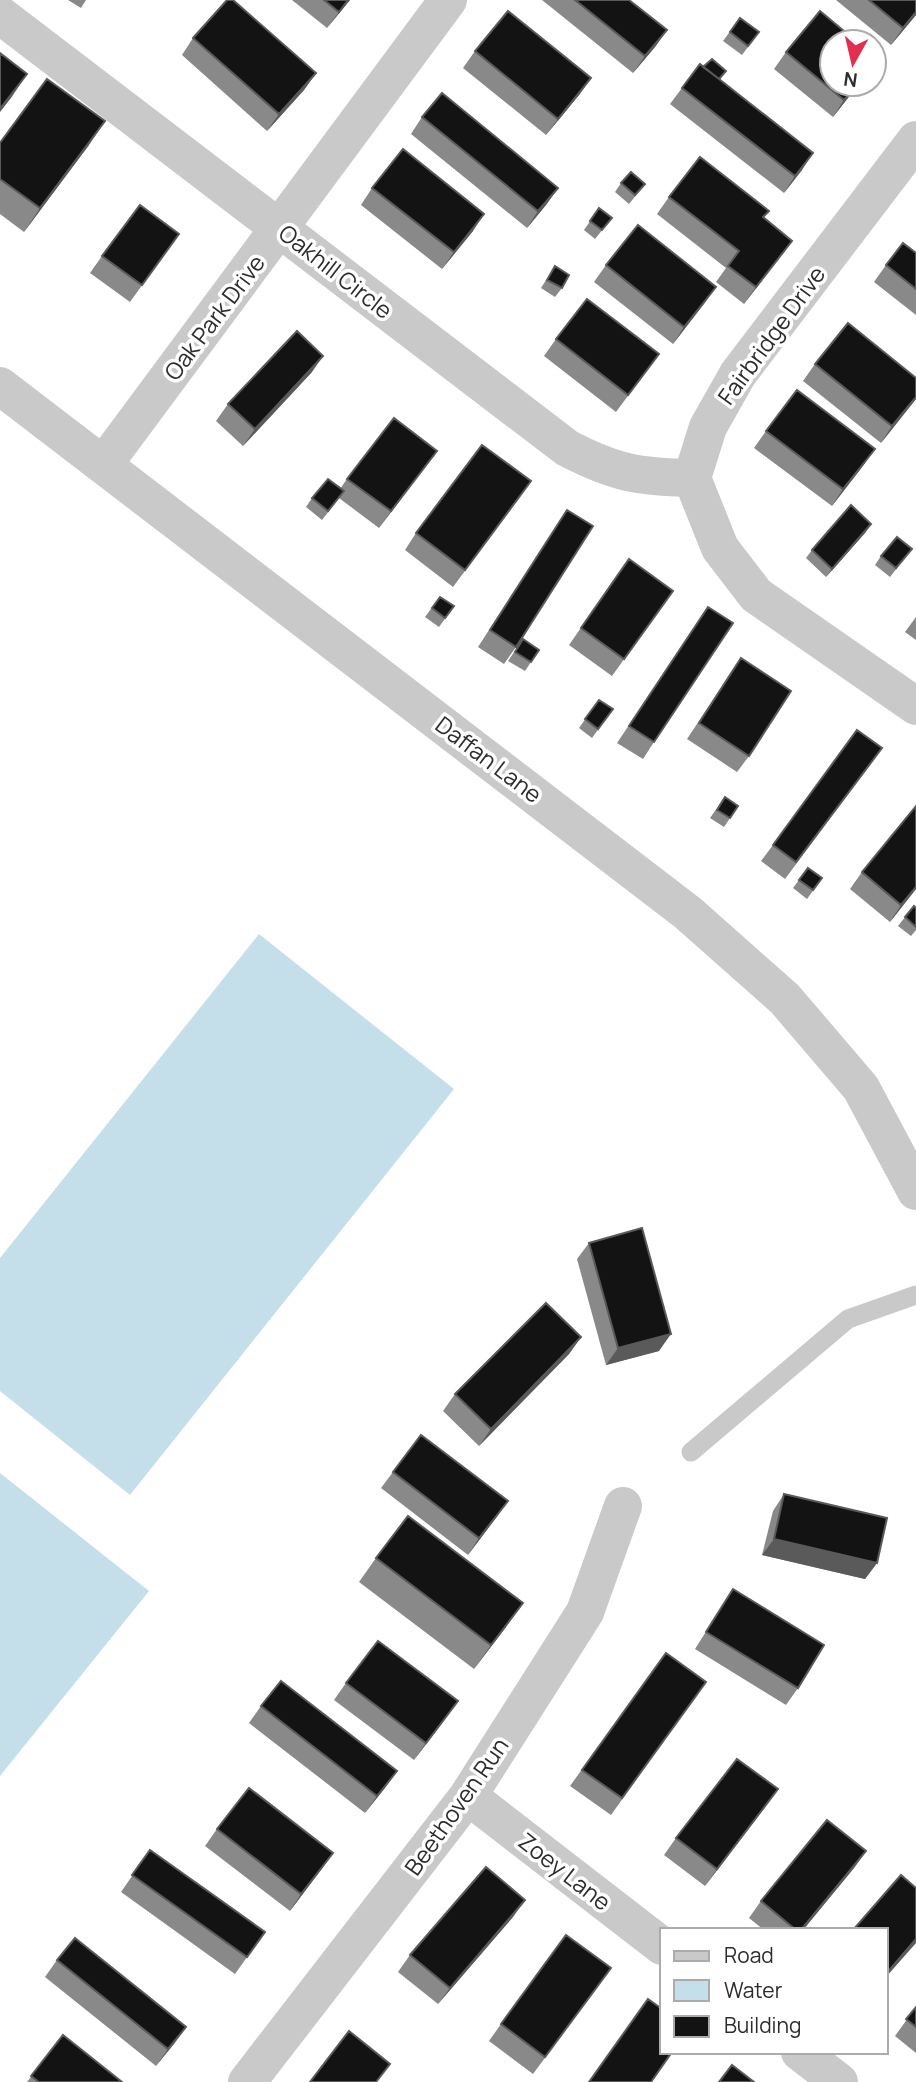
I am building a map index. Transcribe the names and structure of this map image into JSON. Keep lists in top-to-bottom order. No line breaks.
{"streets":{"street":["Oakhill Circle","Oak Park Drive","Fairbridge Drive","Daffan Lane","Beethoven Run","Zoey Lane"]},"crossings":[["Oakhill Circle","Oak Park Drive"],["Oakhill Circle","Fairbridge Drive"],["Oak Park Drive","Daffan Lane"],["Beethoven Run","Zoey Lane"]],"legend":["Road","Water","Building"],"north":"bottom"}
